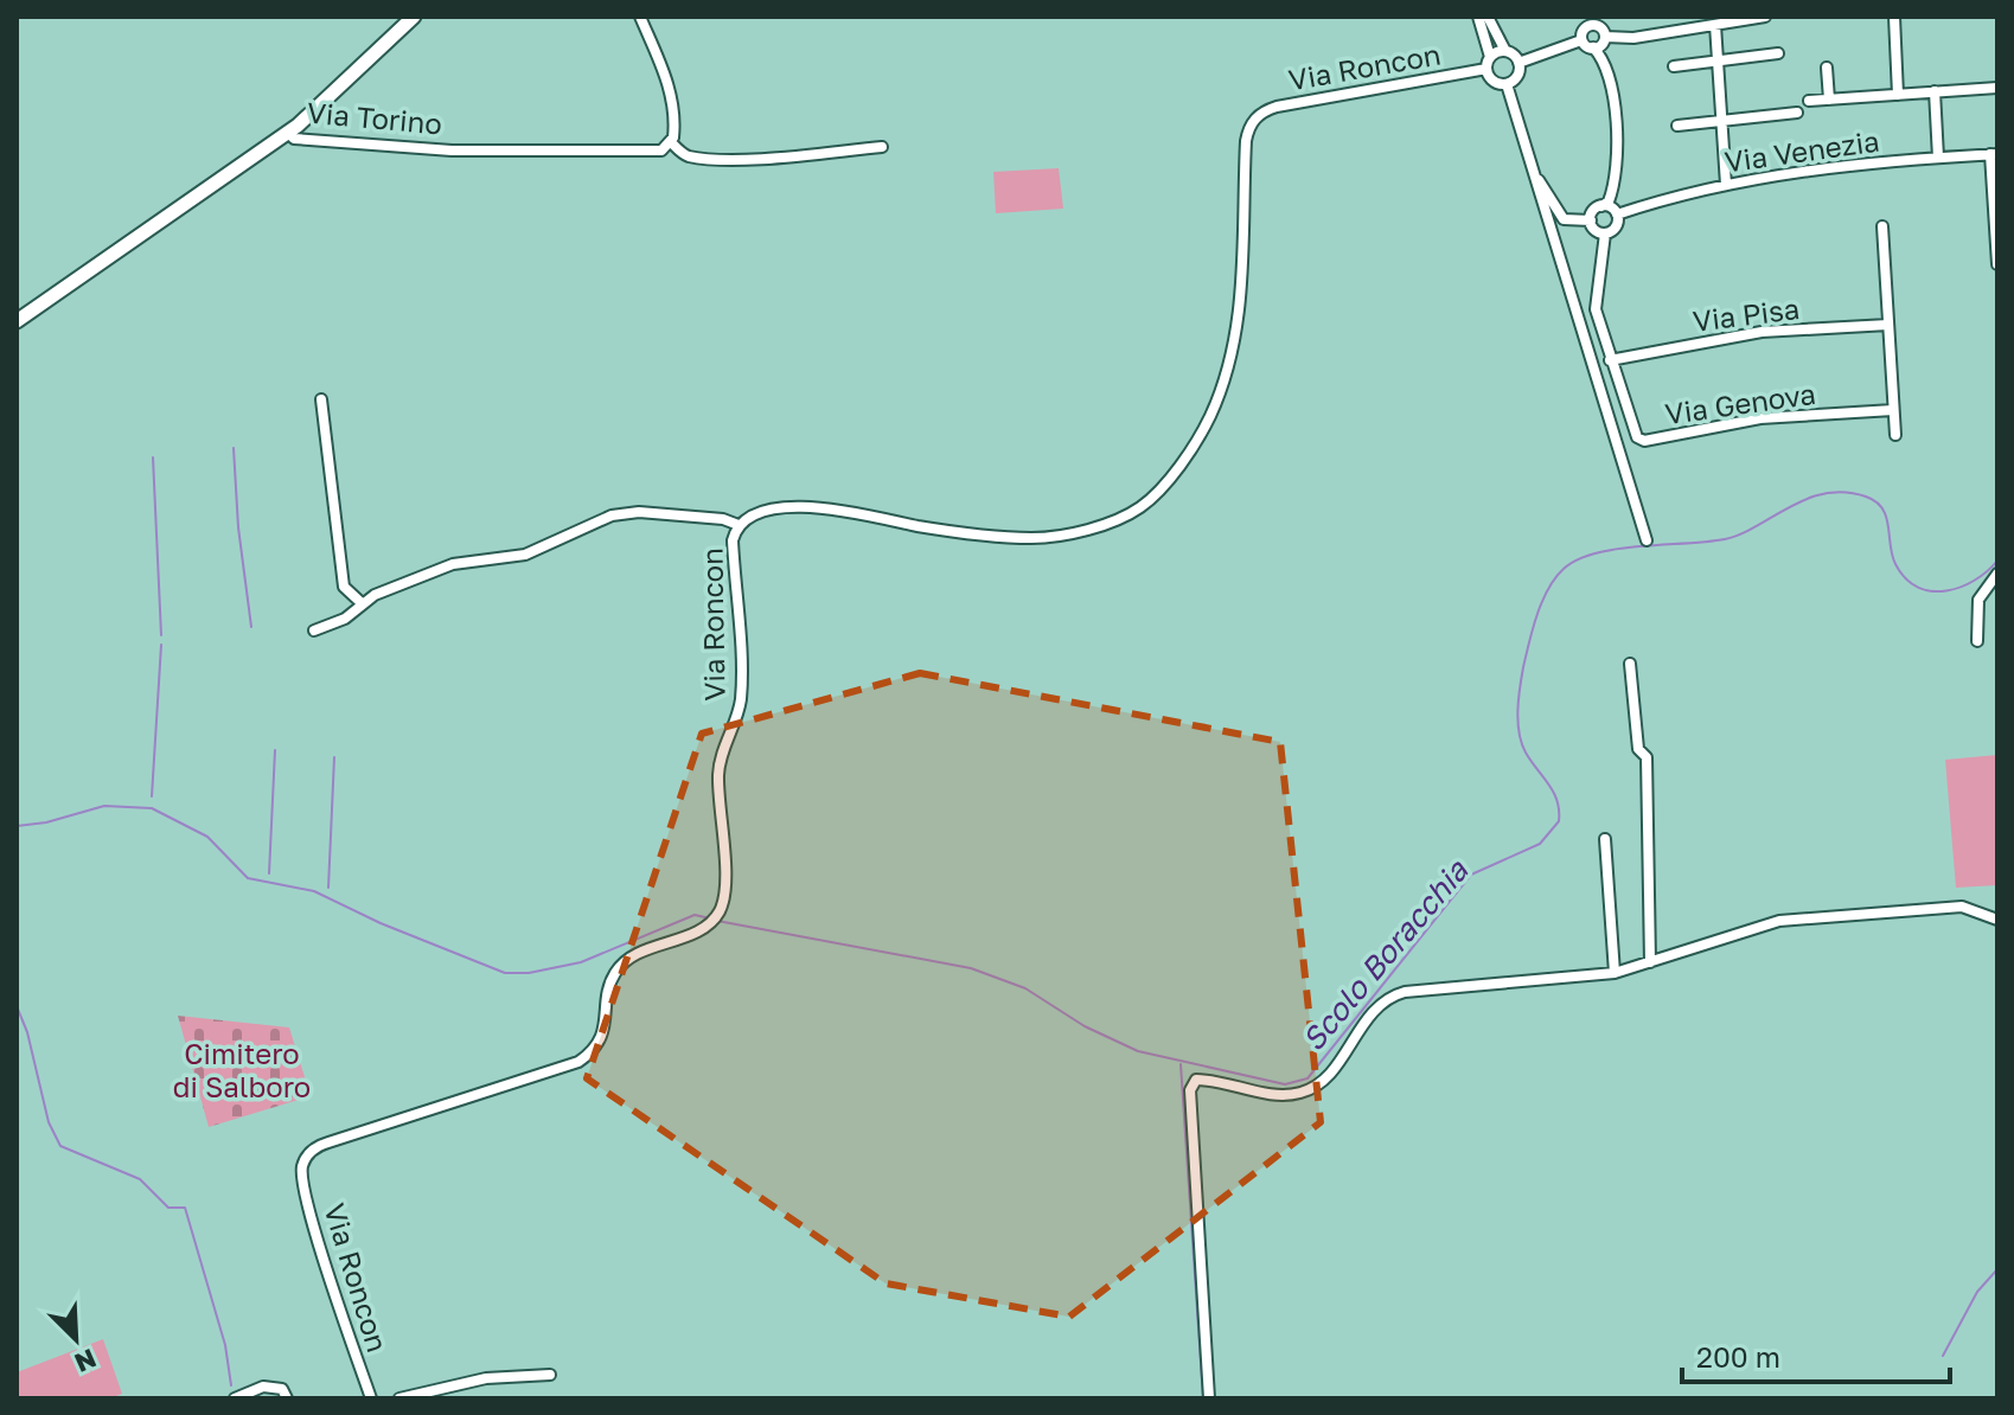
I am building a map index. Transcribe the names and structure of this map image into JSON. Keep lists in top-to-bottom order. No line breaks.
{"streets":{"street":["Via Roncon","Via Torino","Via Venezia","Via Pisa","Via Genova"]},"crossings":[["Via Venezia","Via Genova"],["Via Pisa","Via Genova"]],"water":["Scolo Boracchia"],"parks":["Cimitero di Salboro"],"scale_bar":"200 m","north":"bottom right"}
